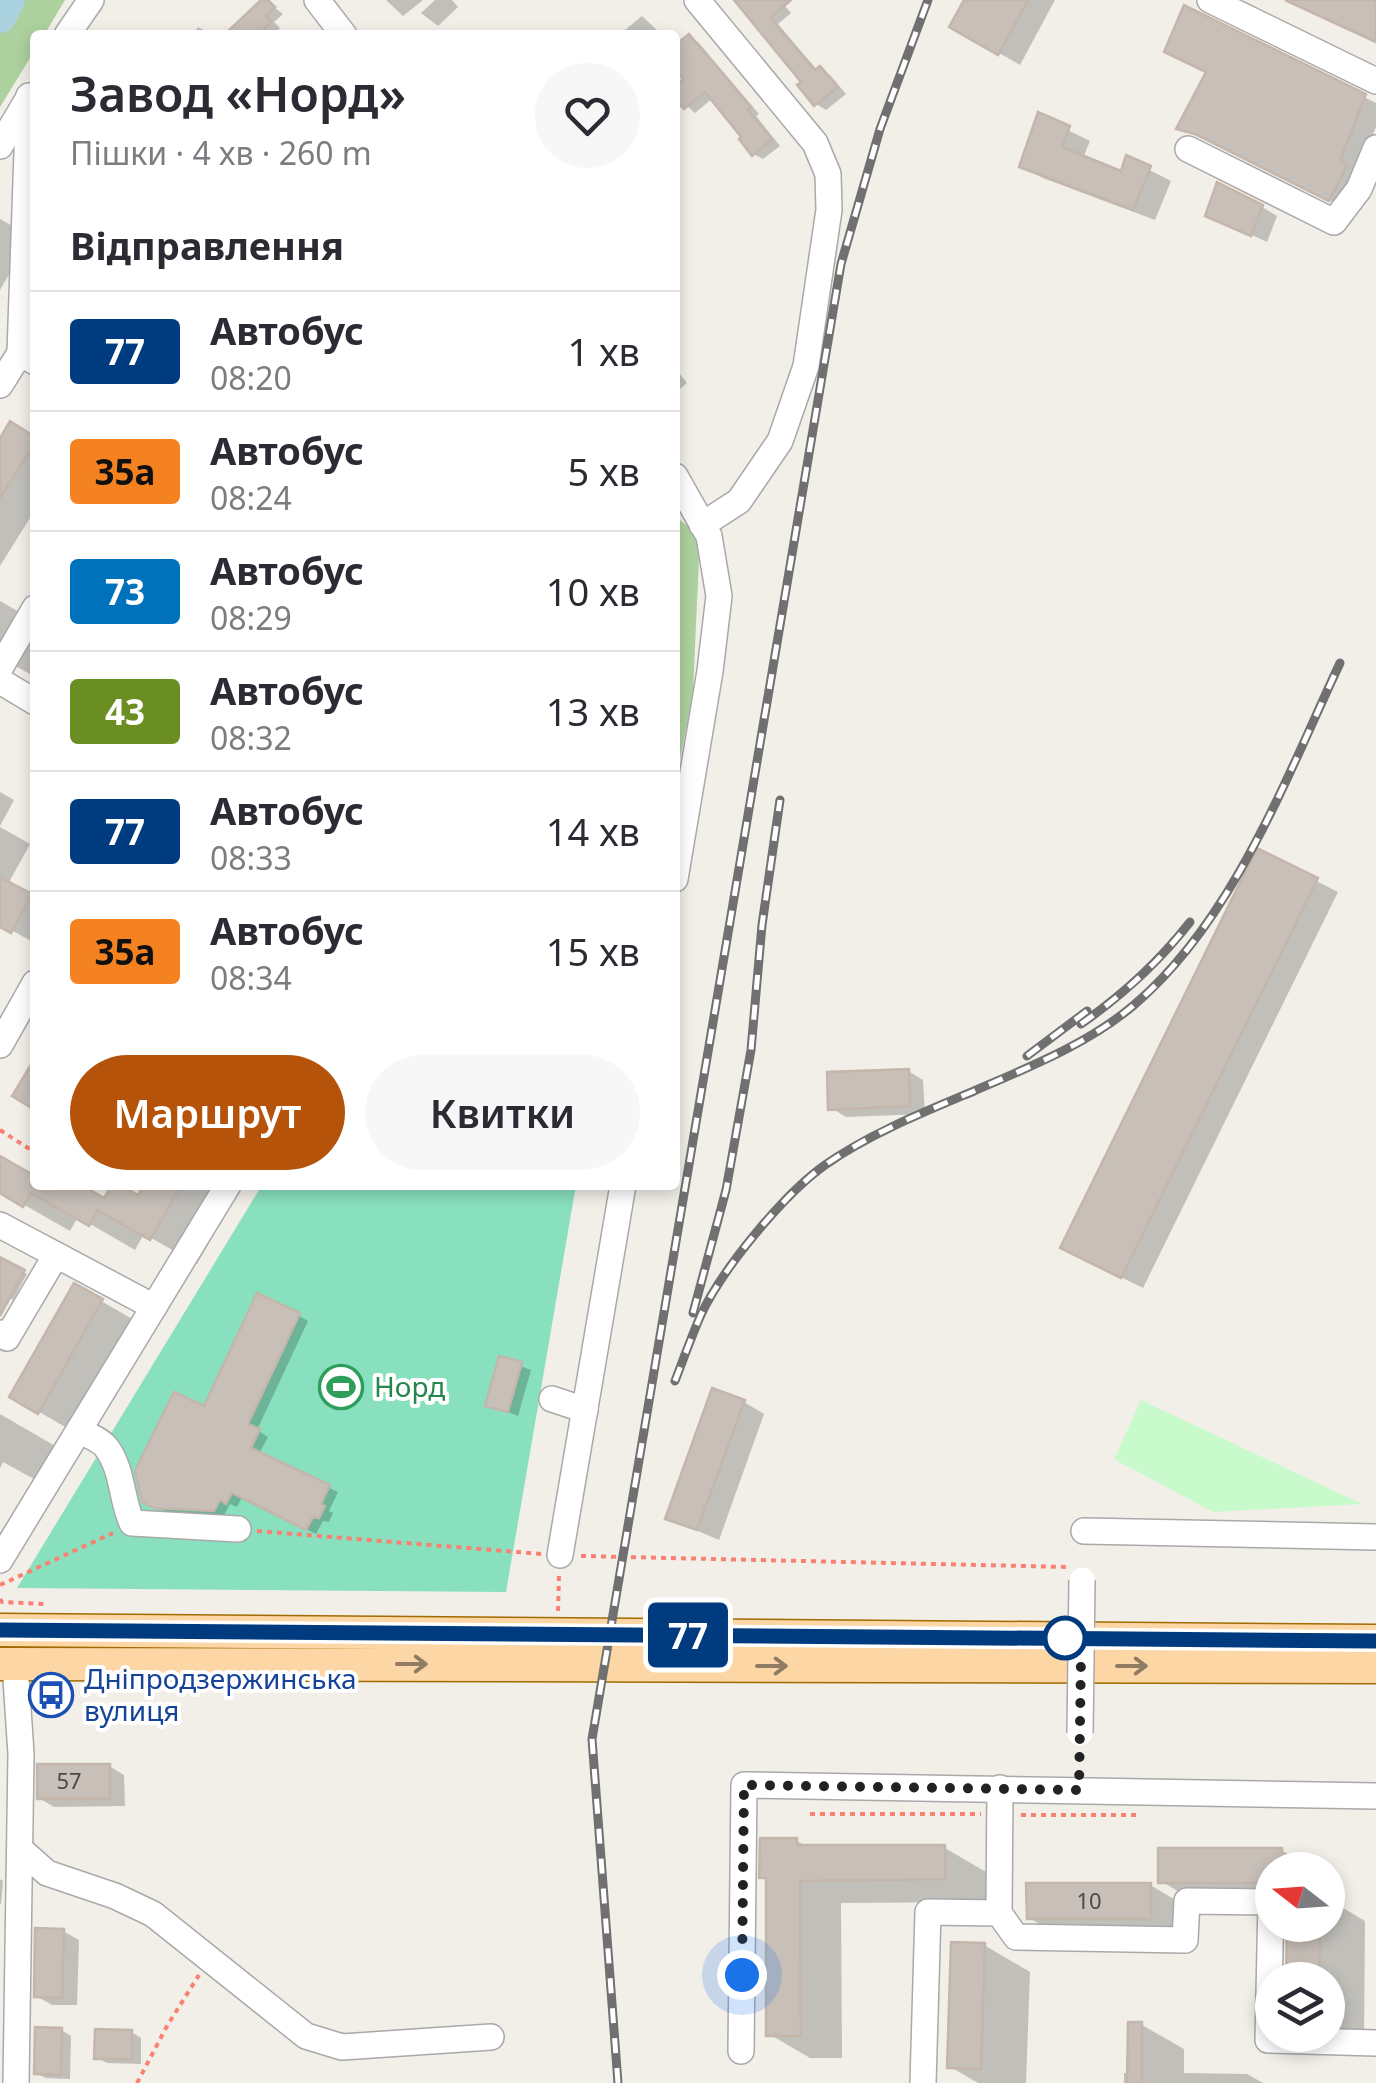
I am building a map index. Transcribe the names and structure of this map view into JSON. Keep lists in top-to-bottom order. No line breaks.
{"places":{"sports":["Норд"],"bus stop":["Дніпродзержинська вулиця"]},"lines":["bus line 77"],"house_numbers":["57","10"],"north":"left","page":{"on_map":"77","heading":[["Завод «Норд»","Пішки · 4 хв · 260 m"],"Відправлення"],"list":[{"mark":"77","name":"Автобус","note":"08:20","value":"1 хв"},{"mark":"35а","name":"Автобус","note":"08:24","value":"5 хв"},{"mark":"73","name":"Автобус","note":"08:29","value":"10 хв"},{"mark":"43","name":"Автобус","note":"08:32","value":"13 хв"},{"mark":"77","name":"Автобус","note":"08:33","value":"14 хв"},{"mark":"35а","name":"Автобус","note":"08:34","value":"15 хв"}],"buttons":["Маршрут","Квитки"]}}
